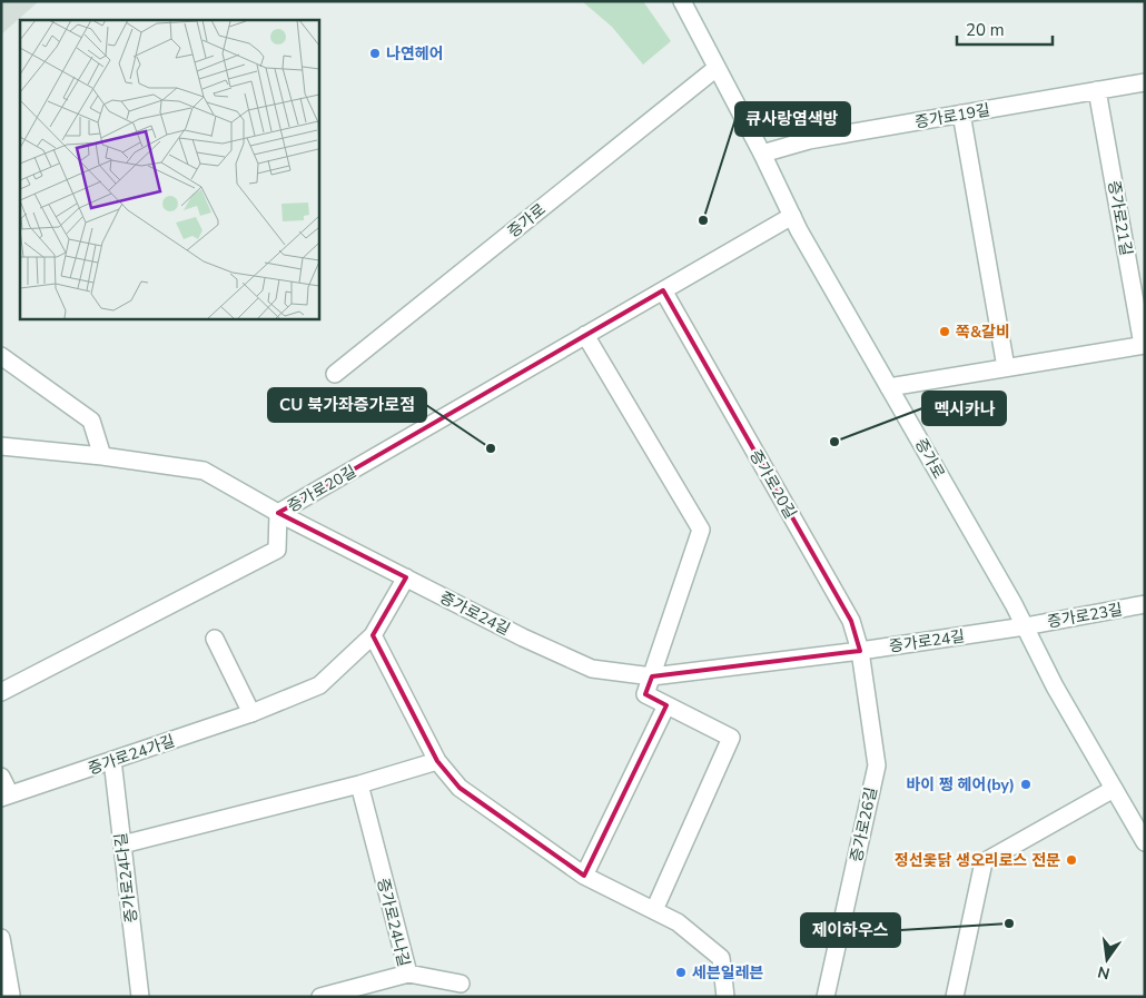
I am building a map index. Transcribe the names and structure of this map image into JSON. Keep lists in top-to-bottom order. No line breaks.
{"streets":{"street":["증가로19길","증가로21길","증가로","증가로20길","증가로24길","증가로23길","증가로24가길","증가로26길","증가로24다길","증가로24나길"]},"crossings":[["증가로19길","증가로21길"],["증가로19길","증가로"],["증가로21길","증가로"],["증가로","증가로20길"],["증가로","증가로24길"],["증가로","증가로23길"],["증가로20길","증가로24길"],["증가로20길","증가로26길"],["증가로24길","증가로23길"],["증가로24길","증가로24가길"],["증가로24길","증가로26길"],["증가로24가길","증가로24다길"]],"places":["나연헤어","큐사랑염색방","쪽&갈비","멕시카나","CU 북가좌증가로점","바이 쩡 헤어(by)","정선옻닭 생오리로스 전문","제이하우스","세븐일레븐"],"scale_bar":"20 m","north":"bottom"}
